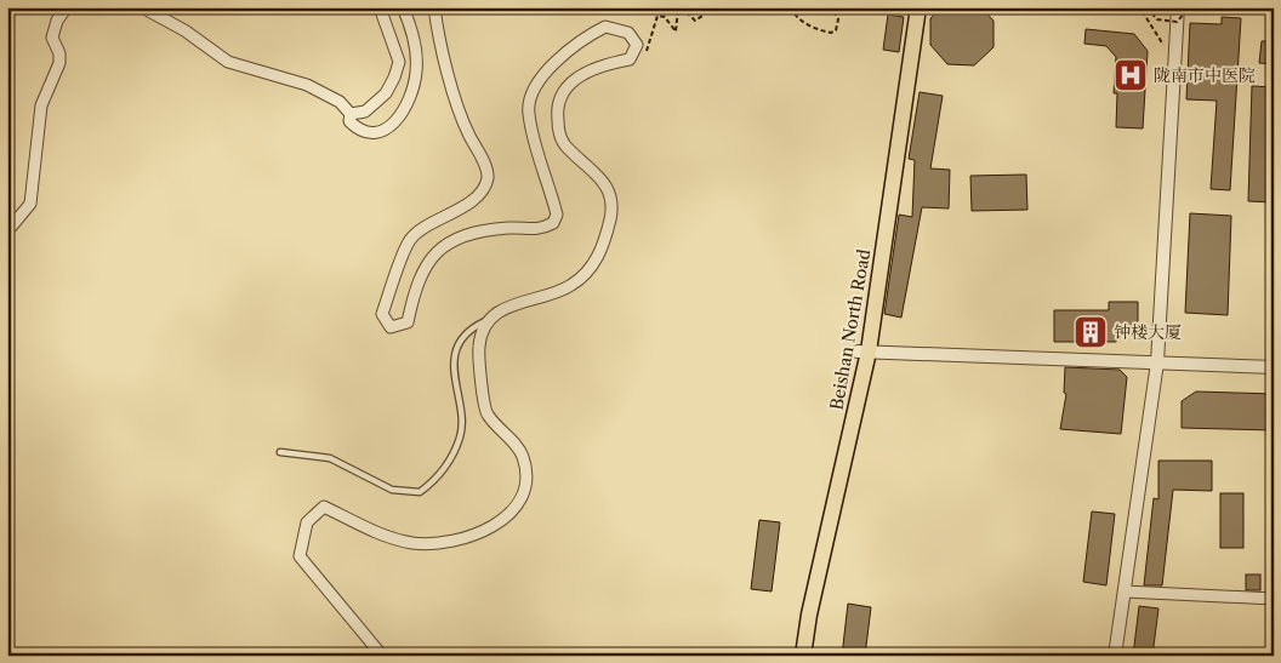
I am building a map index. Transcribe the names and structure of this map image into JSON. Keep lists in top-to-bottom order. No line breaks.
{"streets":{"main road":["Beishan North Road"]},"places":{"hospital":["陇南市中医院"],"building":["钟楼大厦"]}}
